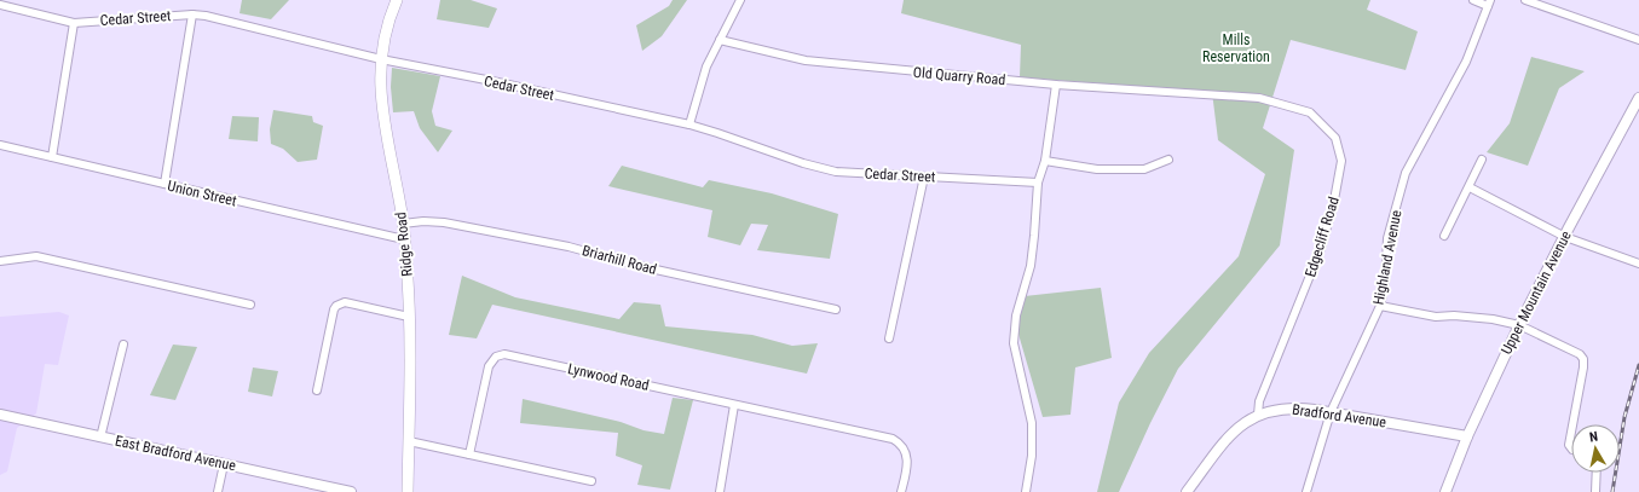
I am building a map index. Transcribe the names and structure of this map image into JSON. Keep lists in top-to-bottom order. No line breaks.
{"streets":{"main road":["Ridge Road"],"street":["Cedar Street","Old Quarry Road","Union Street","Edgecliff Road","Highland Avenue","Briarhill Road","Upper Mountain Avenue","Lynwood Road","Bradford Avenue","East Bradford Avenue"]},"crossings":[["Cedar Street","Ridge Road"],["Old Quarry Road","Edgecliff Road"],["Union Street","Ridge Road"],["Edgecliff Road","Bradford Avenue"],["Ridge Road","Briarhill Road"],["Highland Avenue","Bradford Avenue"],["Upper Mountain Avenue","Bradford Avenue"]],"parks":["Mills Reservation"],"north":"top"}
